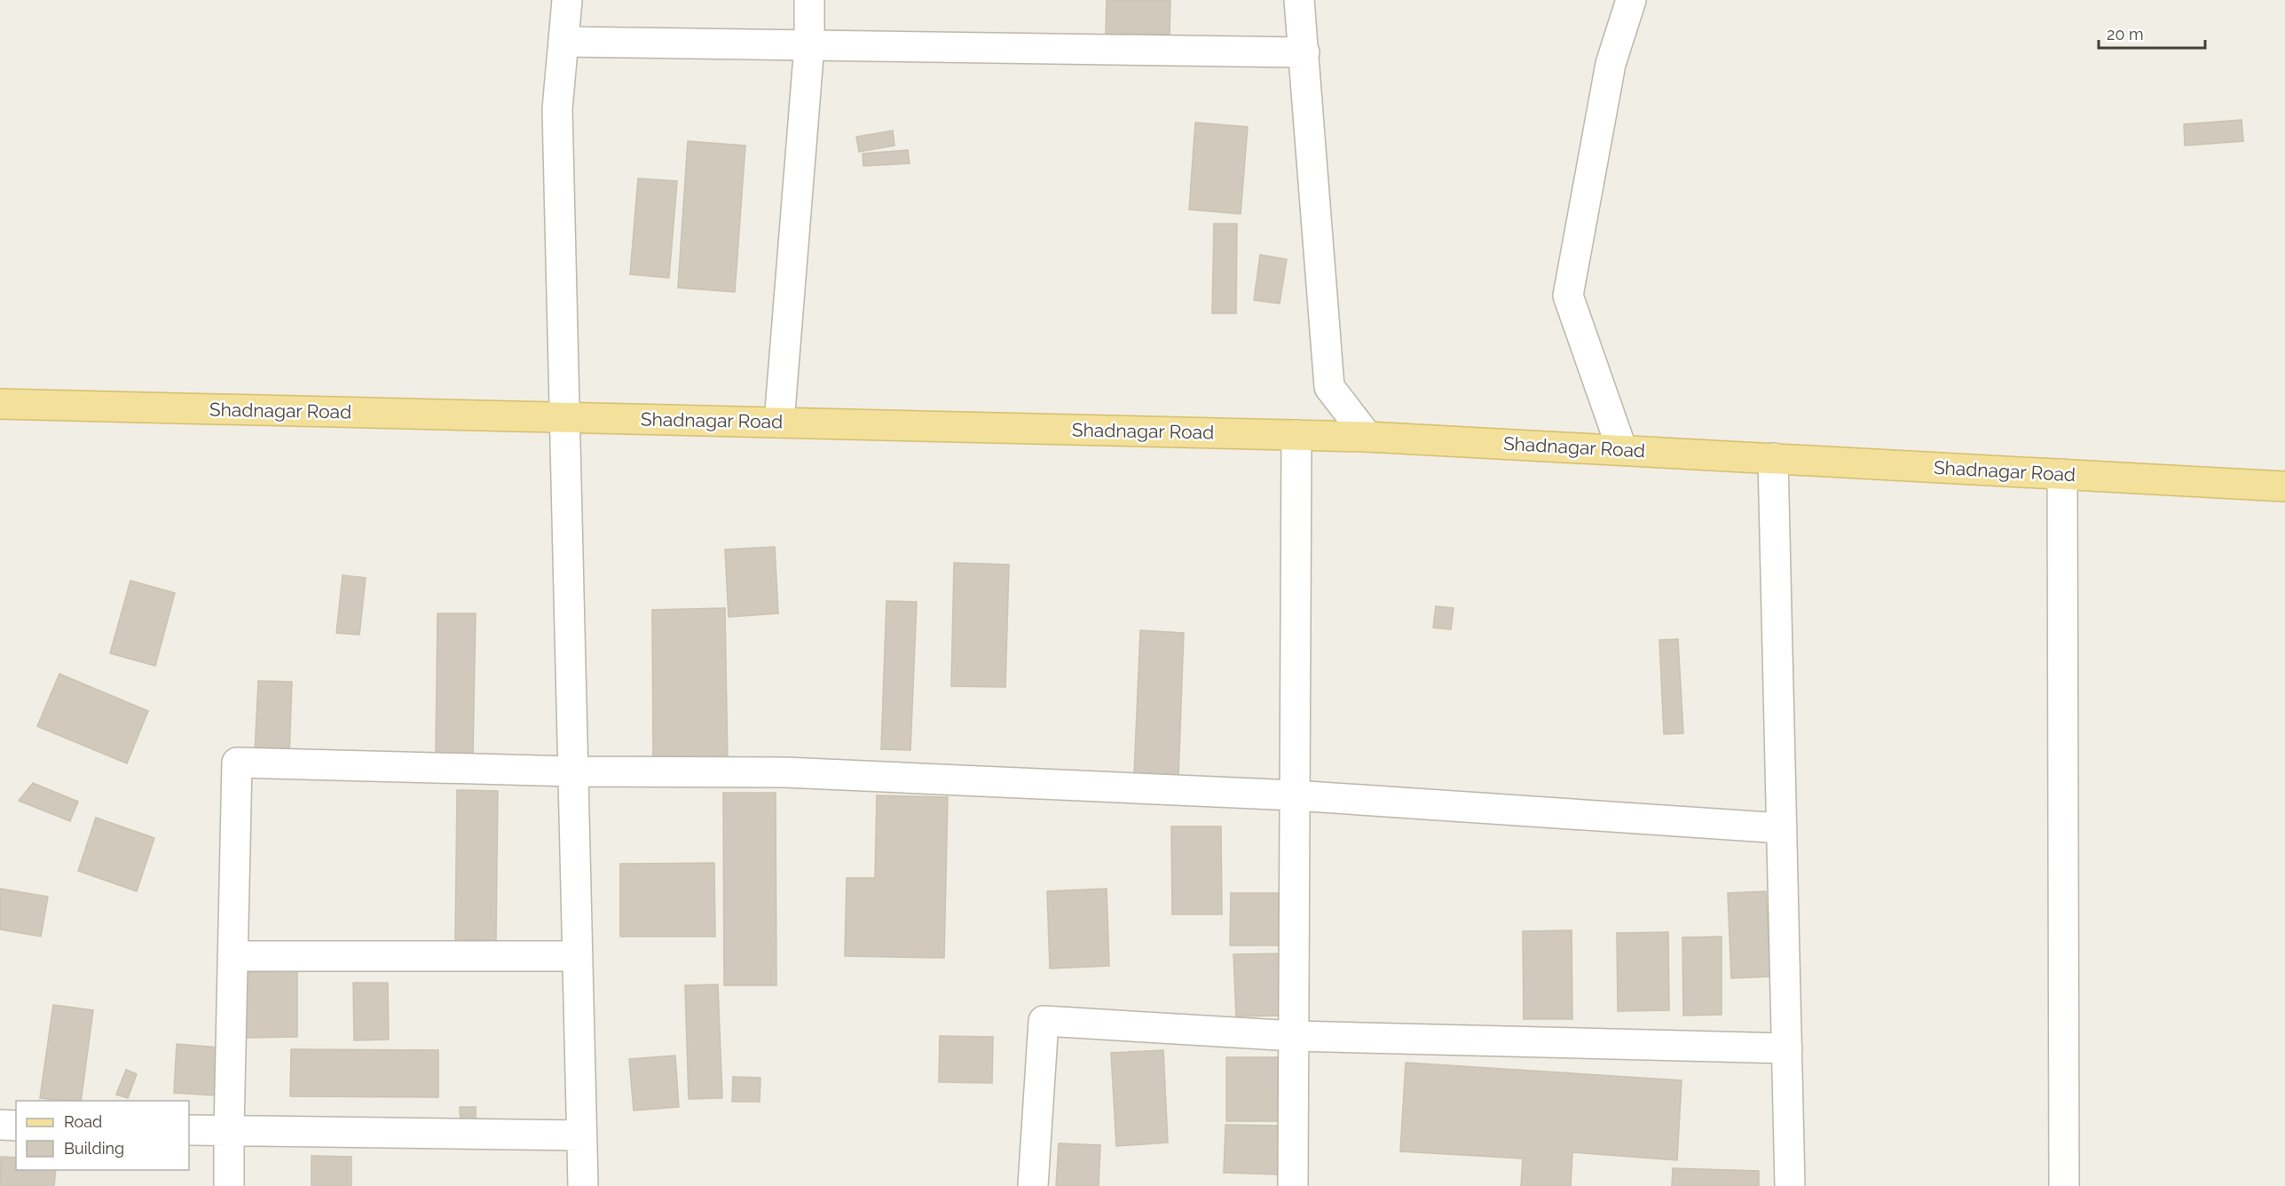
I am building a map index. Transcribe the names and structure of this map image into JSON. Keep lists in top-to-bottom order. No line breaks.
{"streets":{"main road":["Shadnagar Road"]},"legend":["Road","Building"],"scale_bar":"20 m"}
